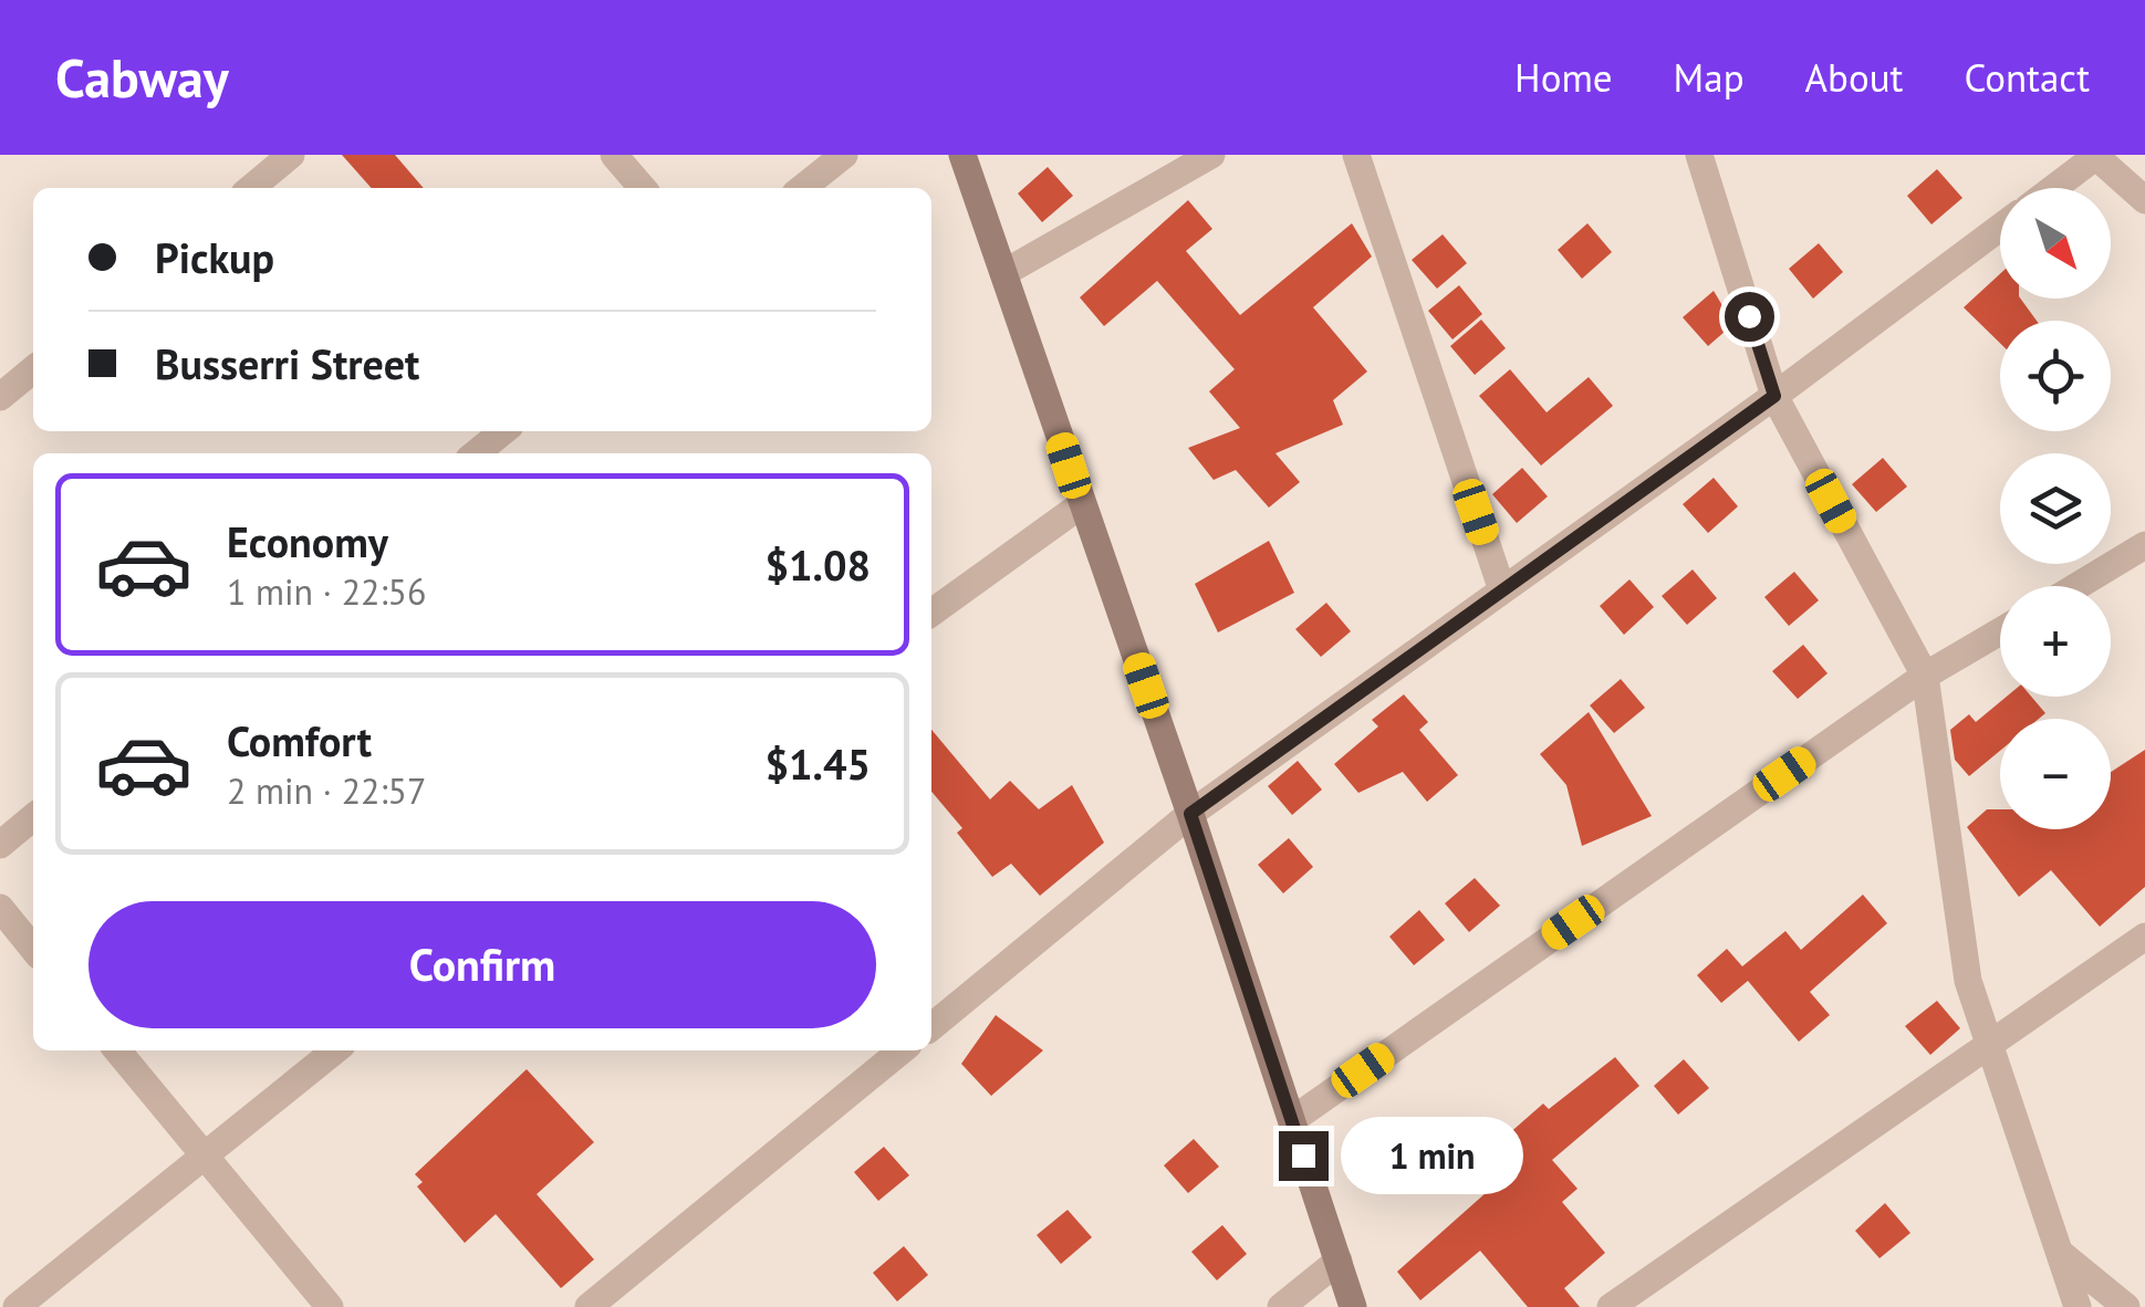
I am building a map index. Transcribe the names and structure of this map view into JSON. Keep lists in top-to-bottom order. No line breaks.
{"north":"bottom right","page":{"header":"Cabway","nav":["Home","Map","About","Contact"],"map_buttons":["+","−"],"banner":["Pickup","Busserri Street"],"list":[{"name":"Economy","note":"1 min · 22:56","value":"$1.08"},{"name":"Comfort","note":"2 min · 22:57","value":"$1.45"}],"buttons":"Confirm","bubble":"1 min"}}
